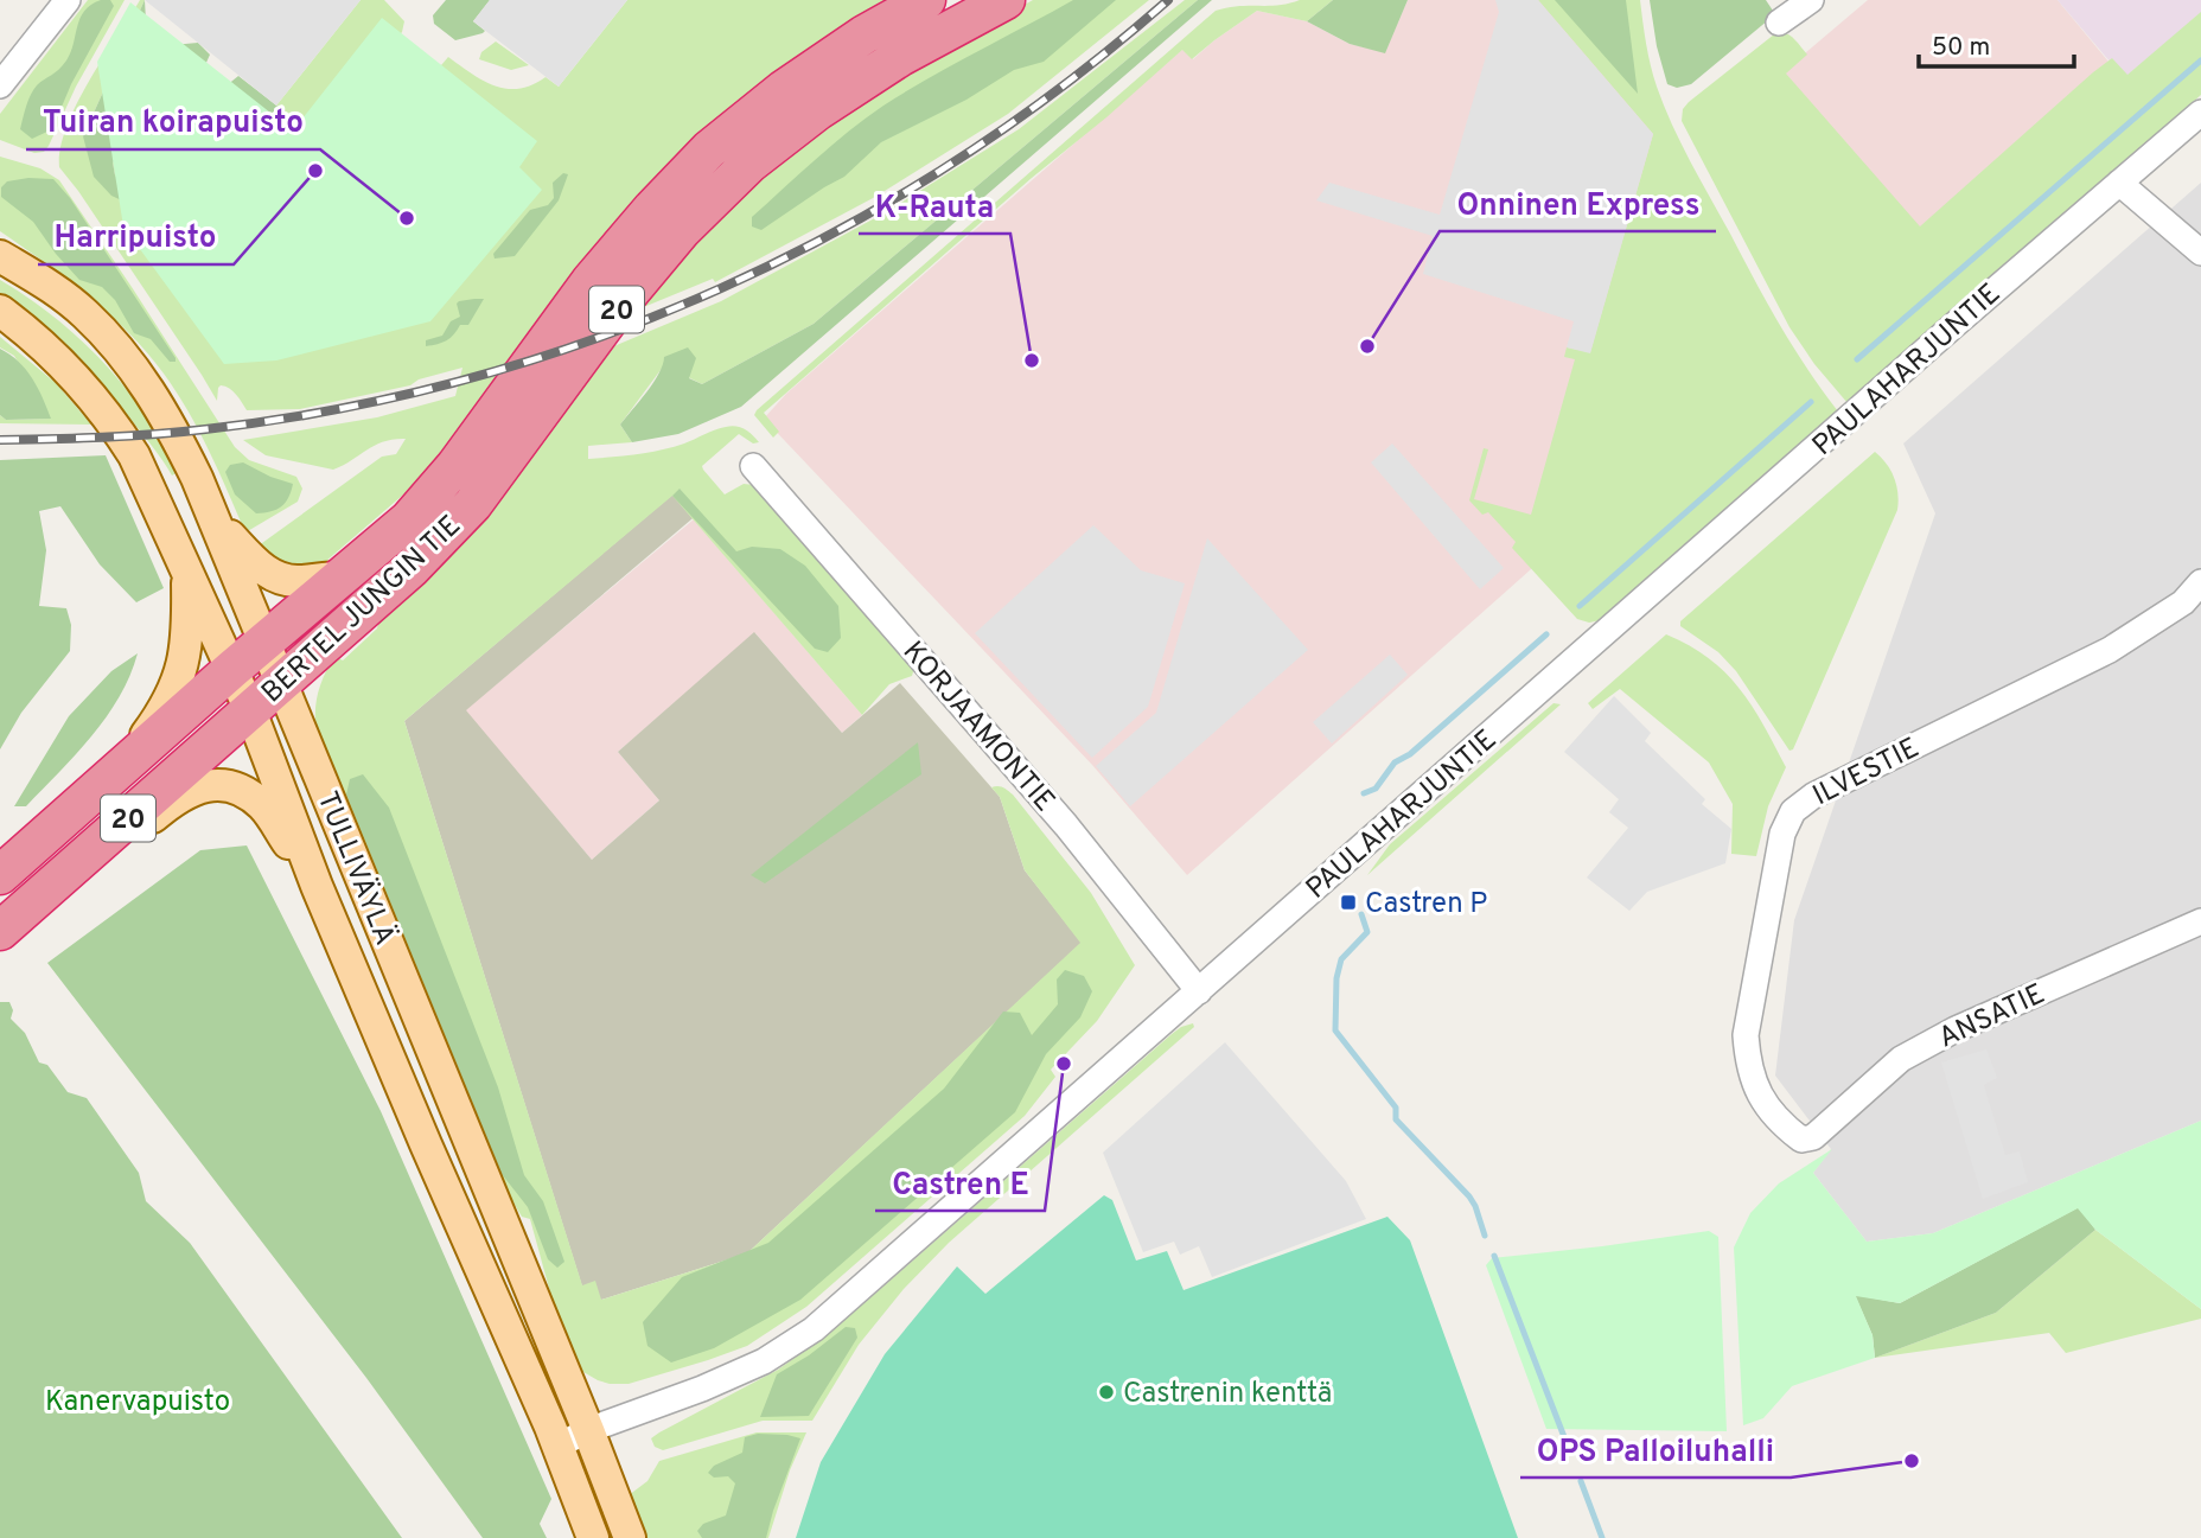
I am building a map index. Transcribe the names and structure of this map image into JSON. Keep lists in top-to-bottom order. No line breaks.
{"streets":{"highway":["20","BERTEL JUNGIN TIE"],"main road":["TULLIVÄYLÄ"],"street":["PAULAHARJUNTIE","KORJAAMONTIE","ILVESTIE","ANSATIE"]},"crossings":[["20","BERTEL JUNGIN TIE"],["20","TULLIVÄYLÄ"],["PAULAHARJUNTIE","KORJAAMONTIE"],["PAULAHARJUNTIE","TULLIVÄYLÄ"],["BERTEL JUNGIN TIE","TULLIVÄYLÄ"],["ILVESTIE","ANSATIE"]],"parks":["Kanervapuisto"],"places":{"other":["Harripuisto","Tuiran koirapuisto","Onninen Express","K-Rauta","Castren E","Castrenin kenttä","OPS Palloiluhalli"],"transit":["Castren P"]},"scale_bar":"50 m"}
